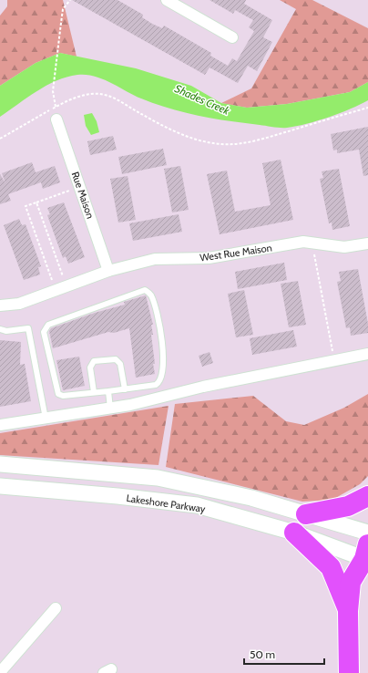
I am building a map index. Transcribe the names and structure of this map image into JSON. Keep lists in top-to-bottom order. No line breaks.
{"streets":{"main road":["Lakeshore Parkway"],"street":["Rue Maison","West Rue Maison"]},"crossings":[["Rue Maison","West Rue Maison"]],"water":["Shades Creek"],"scale_bar":"50 m"}
